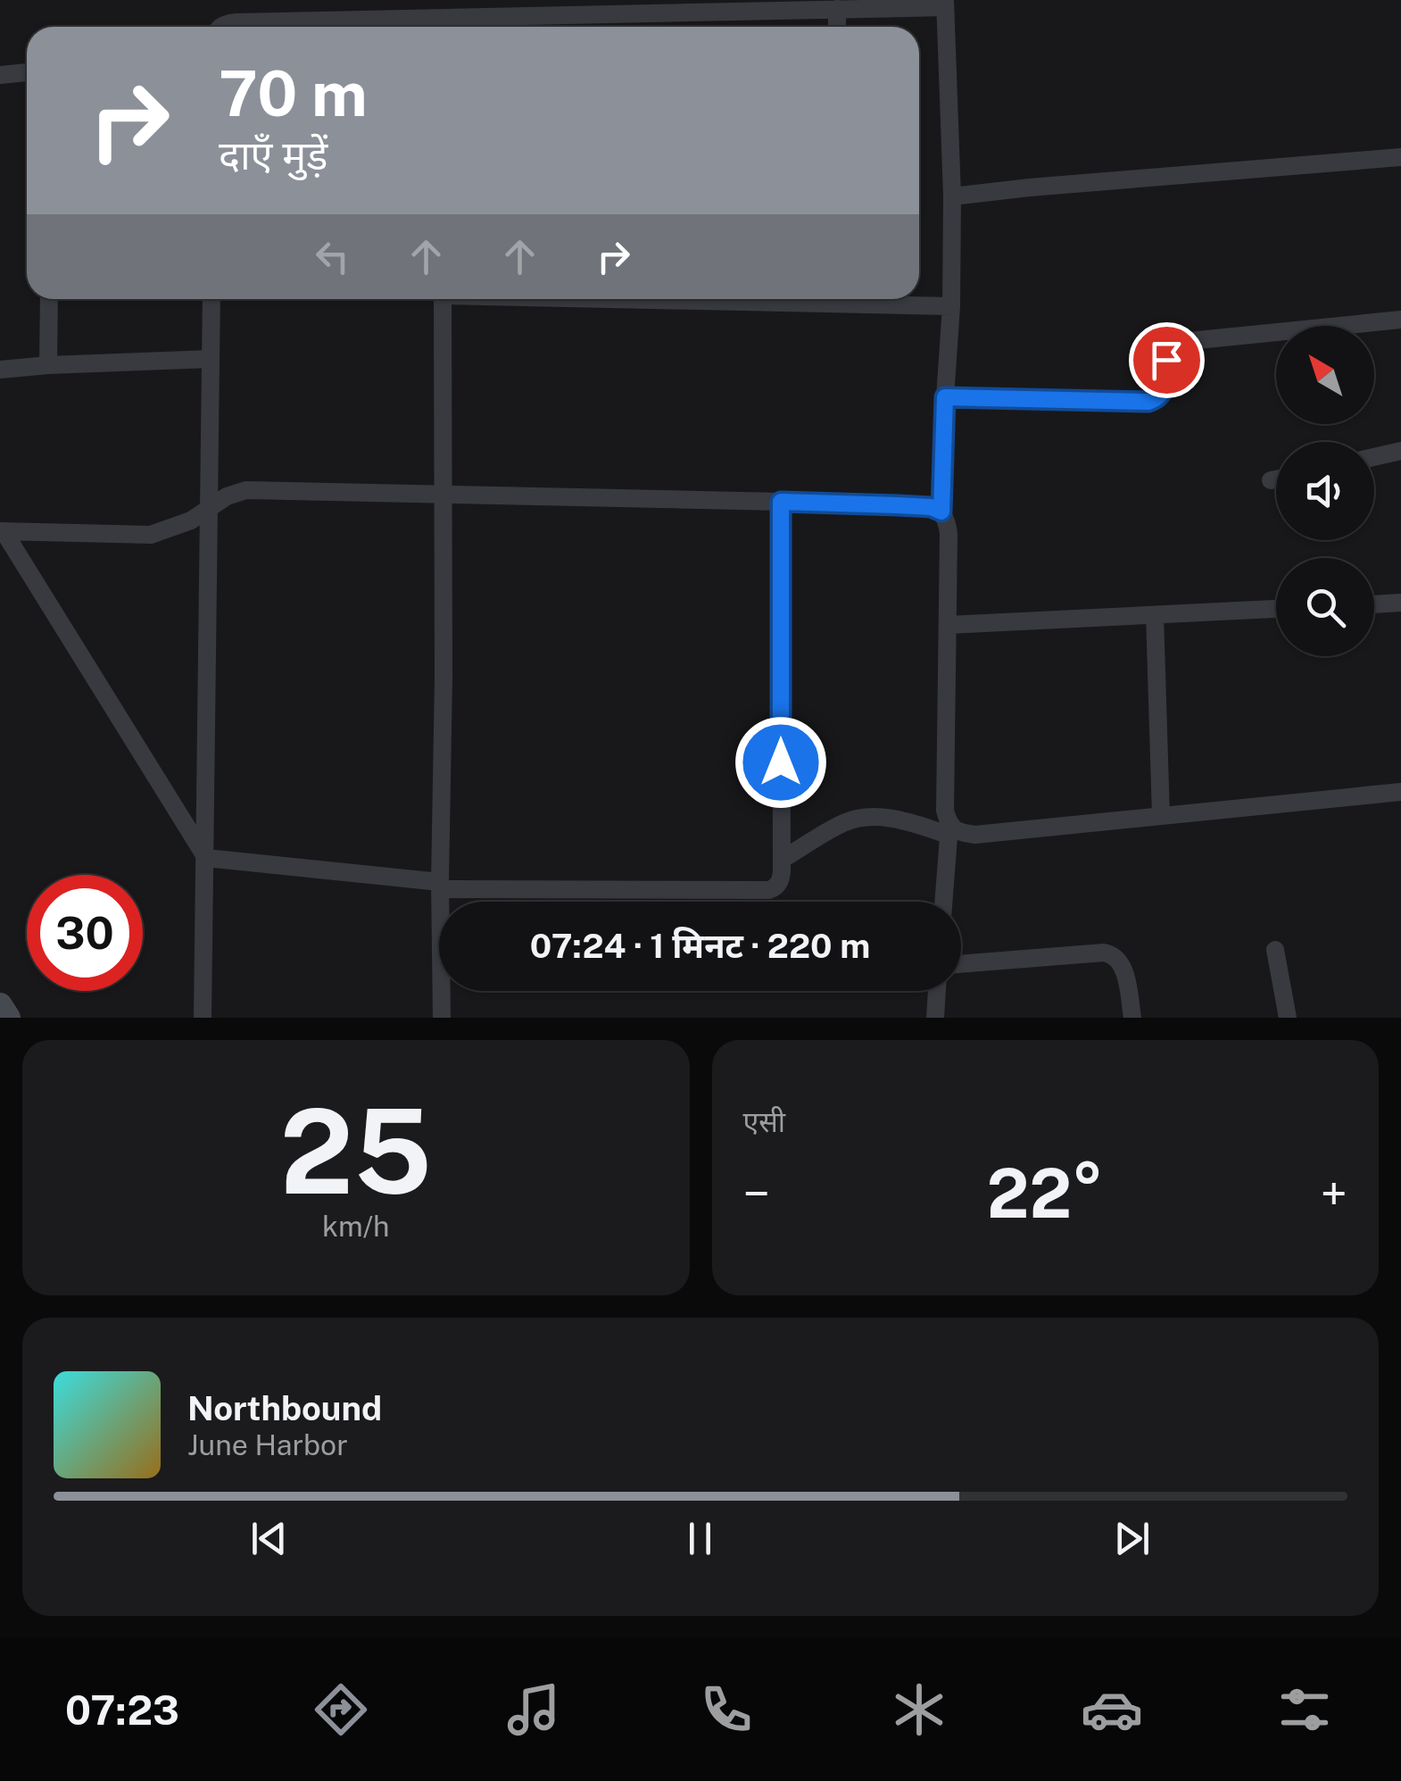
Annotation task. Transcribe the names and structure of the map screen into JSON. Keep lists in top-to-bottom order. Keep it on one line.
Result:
{"north":"top left","page":{"turn":["70 m","दाएँ मुड़ें"],"limit":"30","trip":"07:24 · 1 मिनट · 220 m","tile":[["25","km/h"],"एसी"],"heat":["−","22°","+"],"song":["Northbound","June Harbor"],"tabs":"07:23"}}
